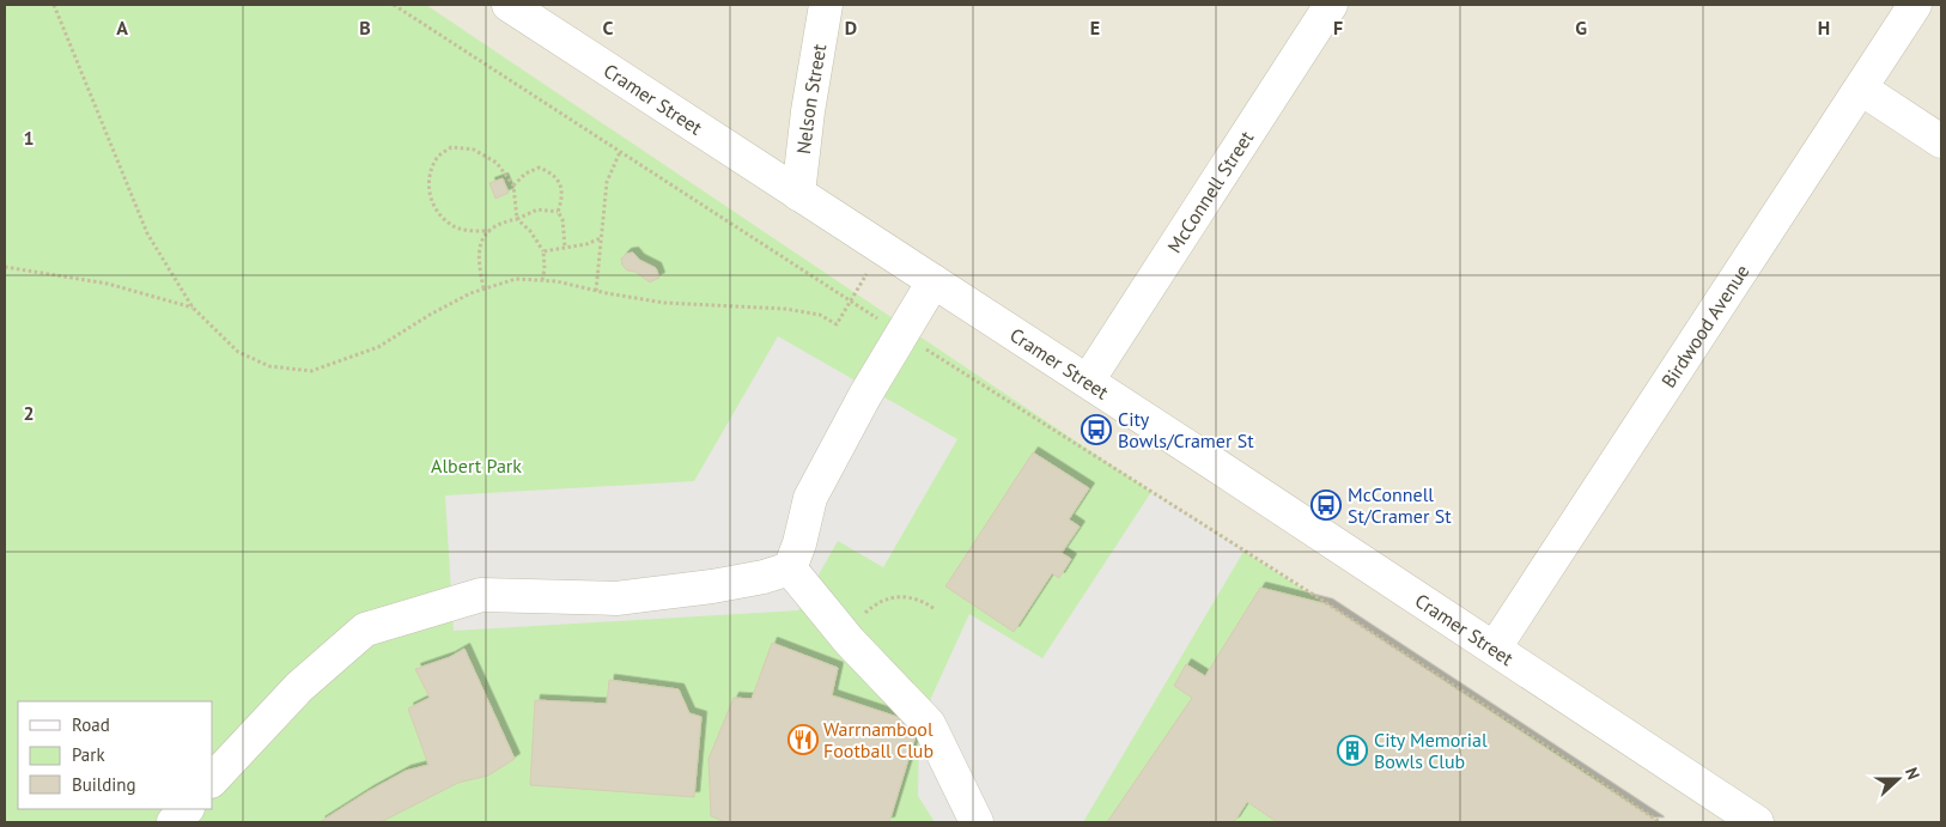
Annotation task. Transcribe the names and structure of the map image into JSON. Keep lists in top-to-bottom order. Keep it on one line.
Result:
{"streets":{"street":["Cramer Street","Nelson Street","McConnell Street","Birdwood Avenue"]},"crossings":[["Cramer Street","Nelson Street"],["Cramer Street","McConnell Street"],["Cramer Street","Birdwood Avenue"]],"parks":["Albert Park"],"places":{"bus stop":["City Bowls/Cramer St","McConnell St/Cramer St"],"restaurant":["Warrnambool Football Club"],"building":["City Memorial Bowls Club"]},"legend":["Road","Park","Building"],"north":"right","grid":{"columns":["A","B","C","D","E","F","G","H"],"rows":["1","2"]}}
